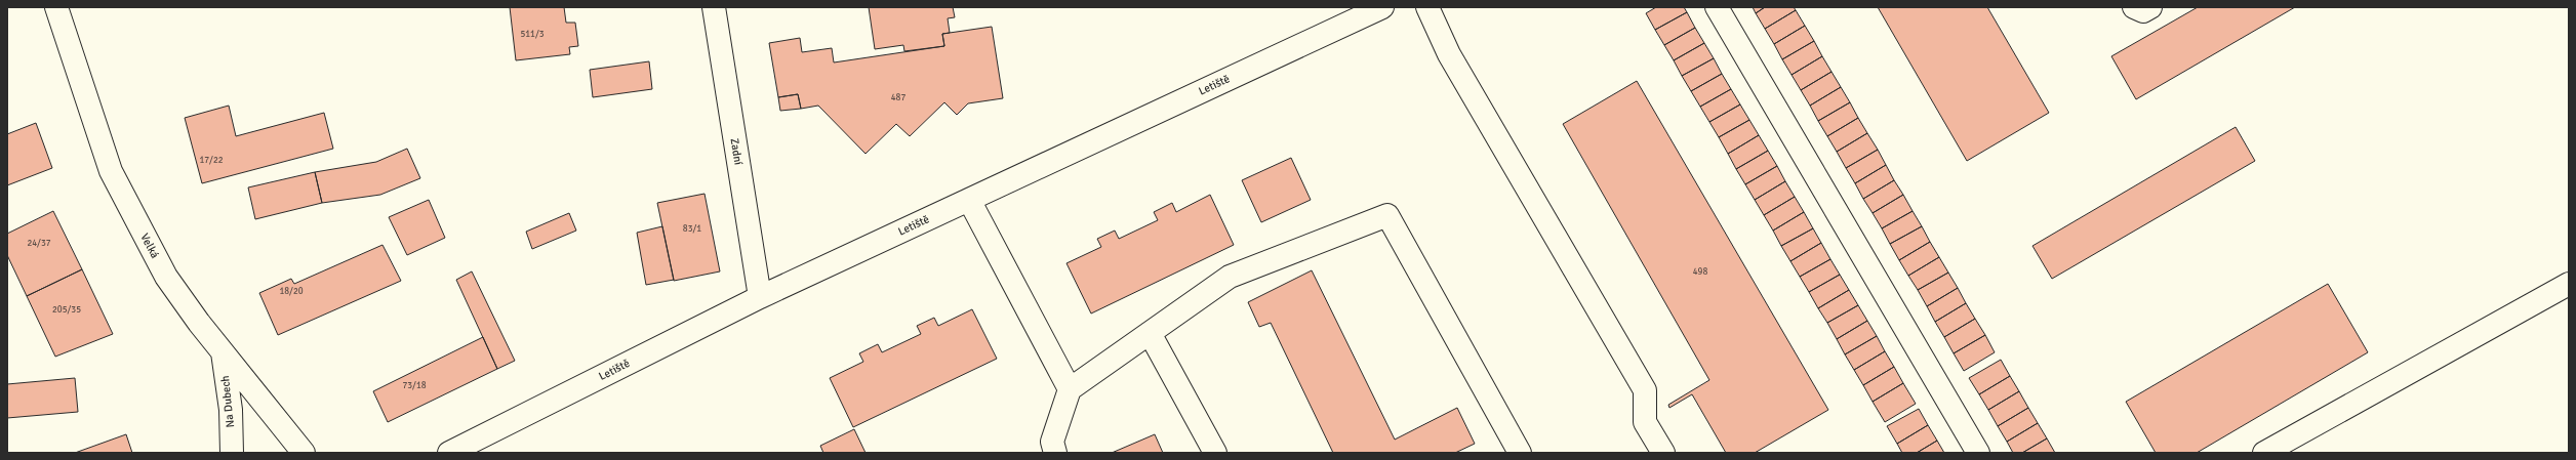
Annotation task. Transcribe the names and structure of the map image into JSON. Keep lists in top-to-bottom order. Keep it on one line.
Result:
{"streets":{"street":["Letiště","Zadní","Velká","Na Dubech"]},"crossings":[["Letiště","Zadní"],["Velká","Na Dubech"]],"house_numbers":["511/3","487","17/22","83/1","24/37","498","18/20","205/35","73/18"]}
